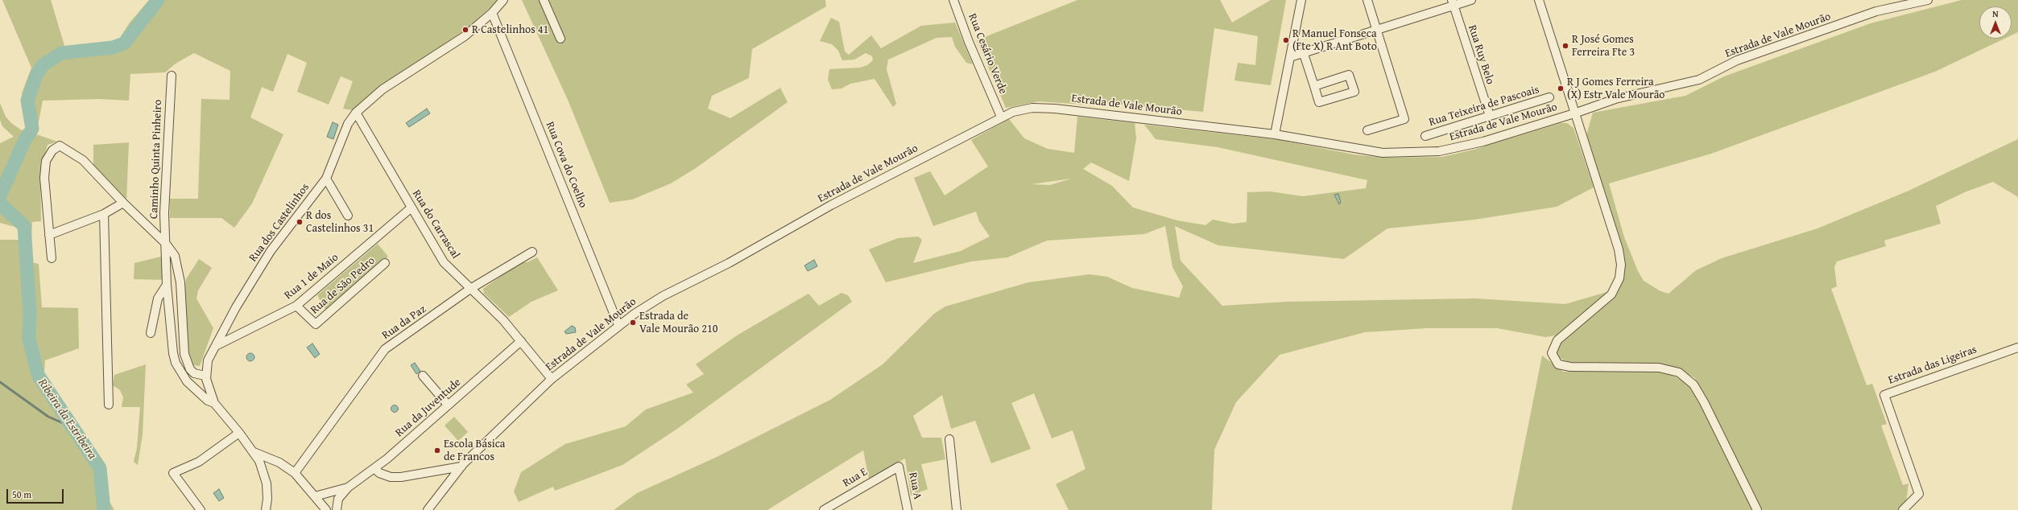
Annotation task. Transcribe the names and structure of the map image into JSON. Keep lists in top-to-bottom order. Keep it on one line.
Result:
{"streets":{"street":["Estrada de Vale Mourão","Rua Cesário Verde","Rua Ruy Belo","Rua Teixeira de Pascoais","Caminho Quinta Pinheiro","Rua Cova do Coelho","Rua dos Castelinhos","Rua do Carrascal","Rua 1 de Maio","Rua de São Pedro","Rua da Paz","Estrada das Ligeiras","Rua da Juventude","Rua E","Rua A"]},"crossings":[["Estrada de Vale Mourão","Rua Cesário Verde"],["Estrada de Vale Mourão","Rua Cova do Coelho"],["Estrada de Vale Mourão","Rua do Carrascal"],["Rua Ruy Belo","Rua Teixeira de Pascoais"],["Caminho Quinta Pinheiro","Rua dos Castelinhos"],["Rua Cova do Coelho","Rua dos Castelinhos"],["Rua dos Castelinhos","Rua do Carrascal"],["Rua dos Castelinhos","Rua 1 de Maio"],["Rua do Carrascal","Rua 1 de Maio"],["Rua do Carrascal","Rua da Paz"],["Rua do Carrascal","Rua da Juventude"],["Rua 1 de Maio","Rua de São Pedro"],["Rua E","Rua A"]],"water":["Ribeira da Estribeira"],"places":["R Castelinhos 41","R Manuel Fonseca (Fte X) R Ant Boto","R José Gomes Ferreira Fte 3","R J Gomes Ferreira (X) Estr Vale Mourão","R dos Castelinhos 31","Estrada de Vale Mourão 210","Escola Básica de Francos"],"scale_bar":"50 m","north":"top"}
